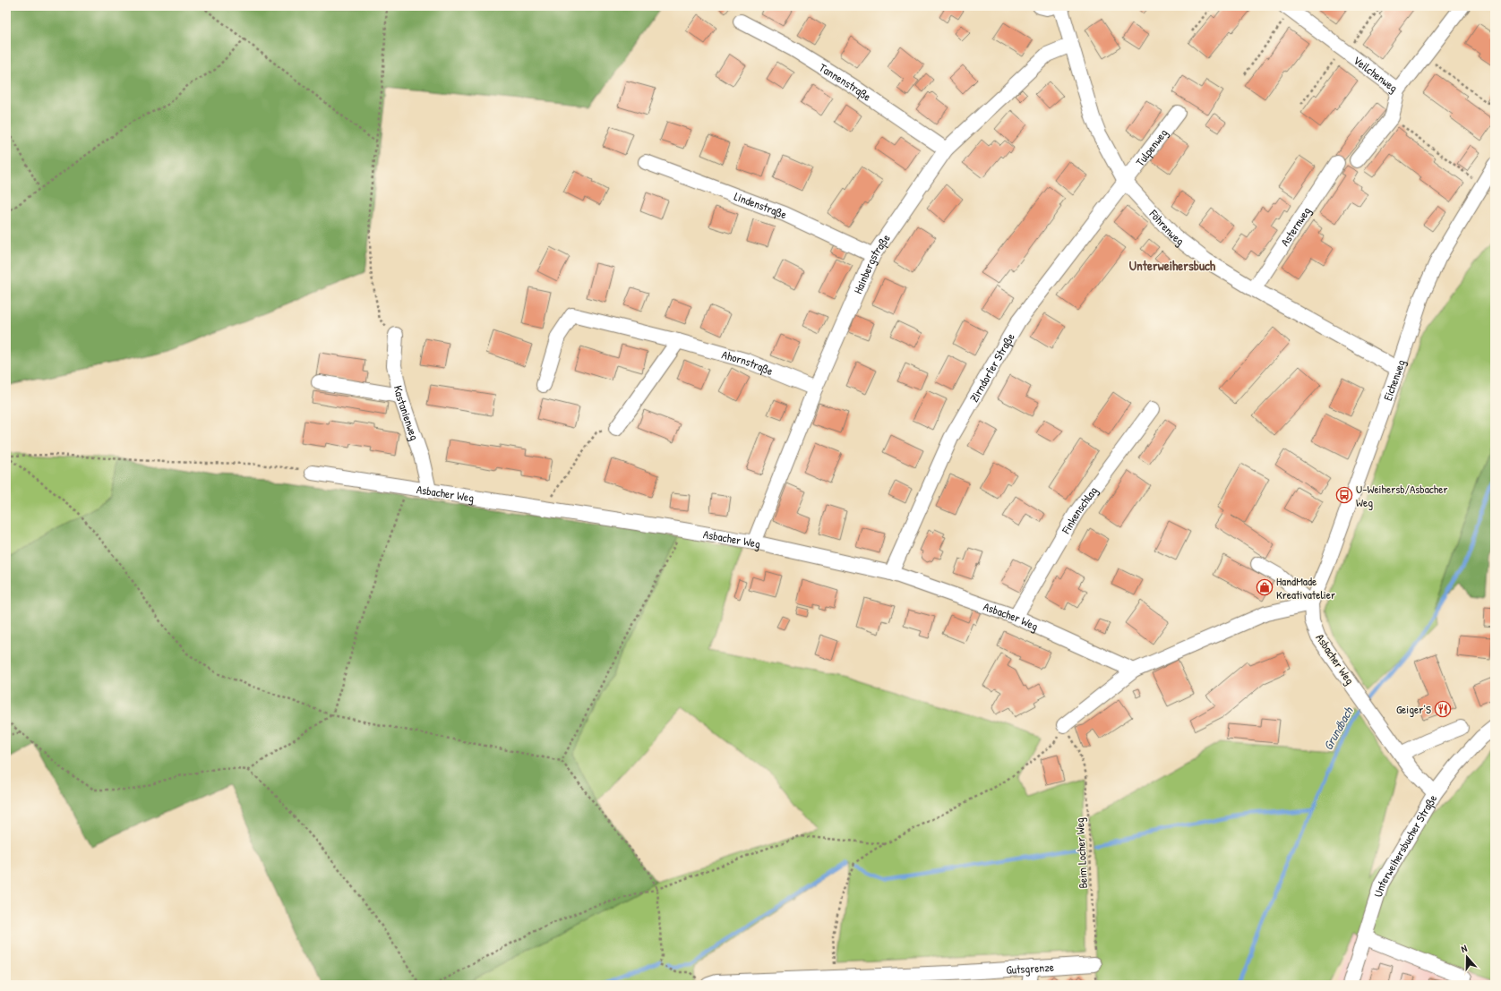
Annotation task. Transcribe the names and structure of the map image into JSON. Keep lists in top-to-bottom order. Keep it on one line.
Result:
{"streets":{"street":["Veilchenweg","Tannenstraße","Tulpenweg","Lindenstraße","Asternweg","Föhrenweg","Hainbergstraße","Ahornstraße","Zirndorfer Straße","Eichenweg","Kastanienweg","Asbacher Weg","Finkenschlag","Unterweihersbucher Straße","Gutsgrenze"],"path":["Beim Locher Weg"]},"crossings":[["Tannenstraße","Hainbergstraße"],["Tulpenweg","Föhrenweg"],["Tulpenweg","Zirndorfer Straße"],["Lindenstraße","Hainbergstraße"],["Asternweg","Föhrenweg"],["Föhrenweg","Hainbergstraße"],["Föhrenweg","Zirndorfer Straße"],["Föhrenweg","Eichenweg"],["Hainbergstraße","Ahornstraße"],["Hainbergstraße","Asbacher Weg"],["Zirndorfer Straße","Asbacher Weg"],["Eichenweg","Asbacher Weg"],["Kastanienweg","Asbacher Weg"],["Asbacher Weg","Finkenschlag"],["Asbacher Weg","Unterweihersbucher Straße"],["Beim Locher Weg","Gutsgrenze"]],"districts":["Unterweihersbuch"],"water":["Grundbach"],"places":{"bus stop":["U-Weihersb/Asbacher Weg"],"shop":["HandMade Kreativatelier"],"restaurant":["Geiger’S"]},"north":"top"}
